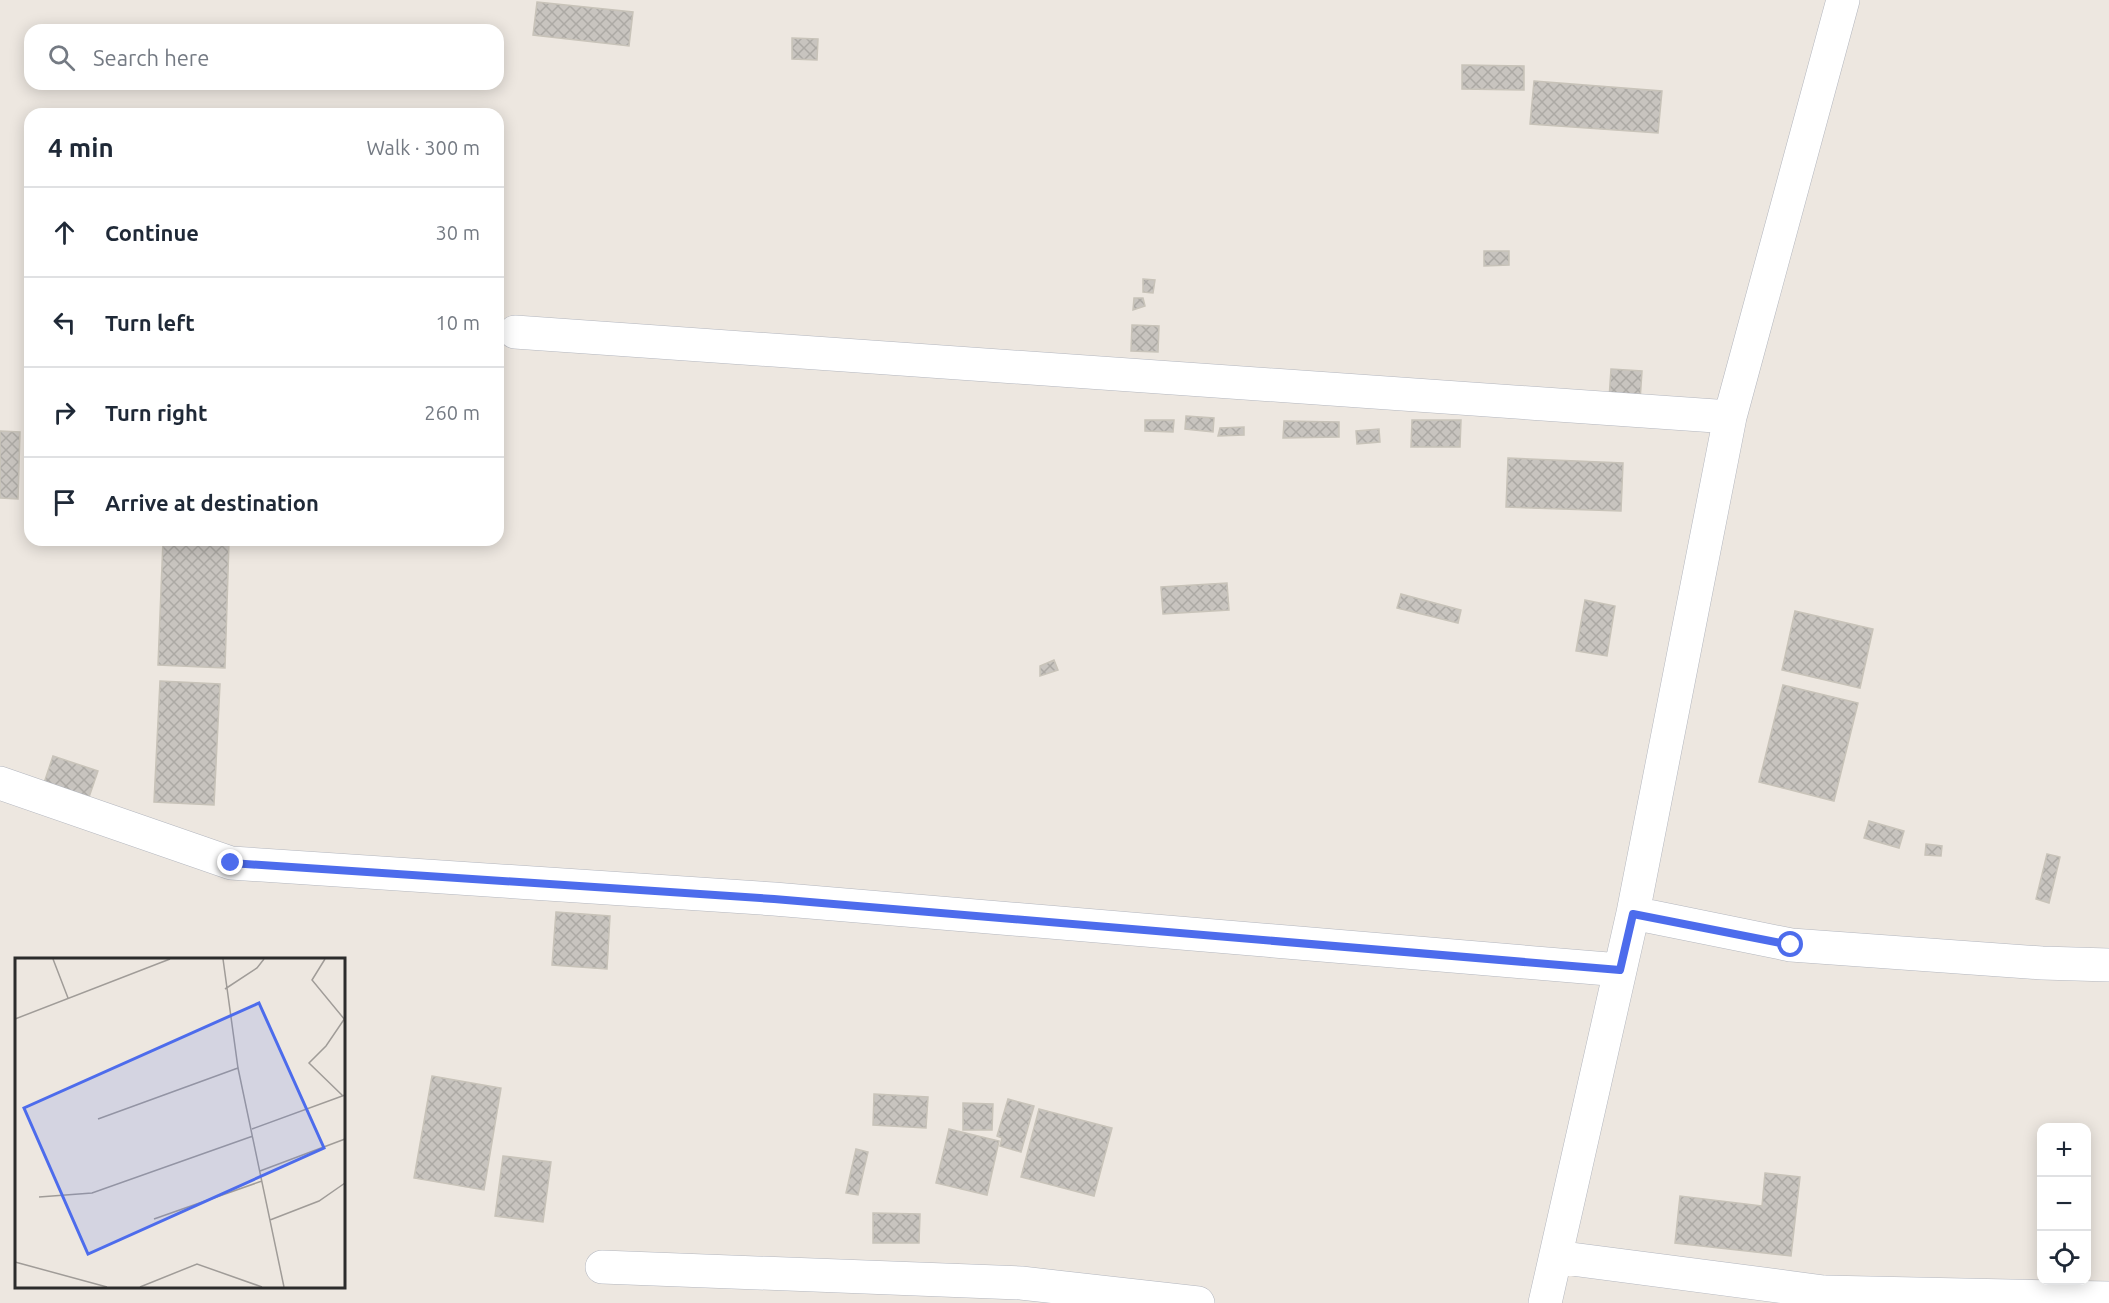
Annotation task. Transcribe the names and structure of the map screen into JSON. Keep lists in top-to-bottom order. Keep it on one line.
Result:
{"page":{"search":"Search here","heading":["4 min","Walk · 300 m"],"list":[["Continue","30 m"],["Turn left","10 m"],["Turn right","260 m"],"Arrive at destination"],"map_buttons":["+","−"]}}
